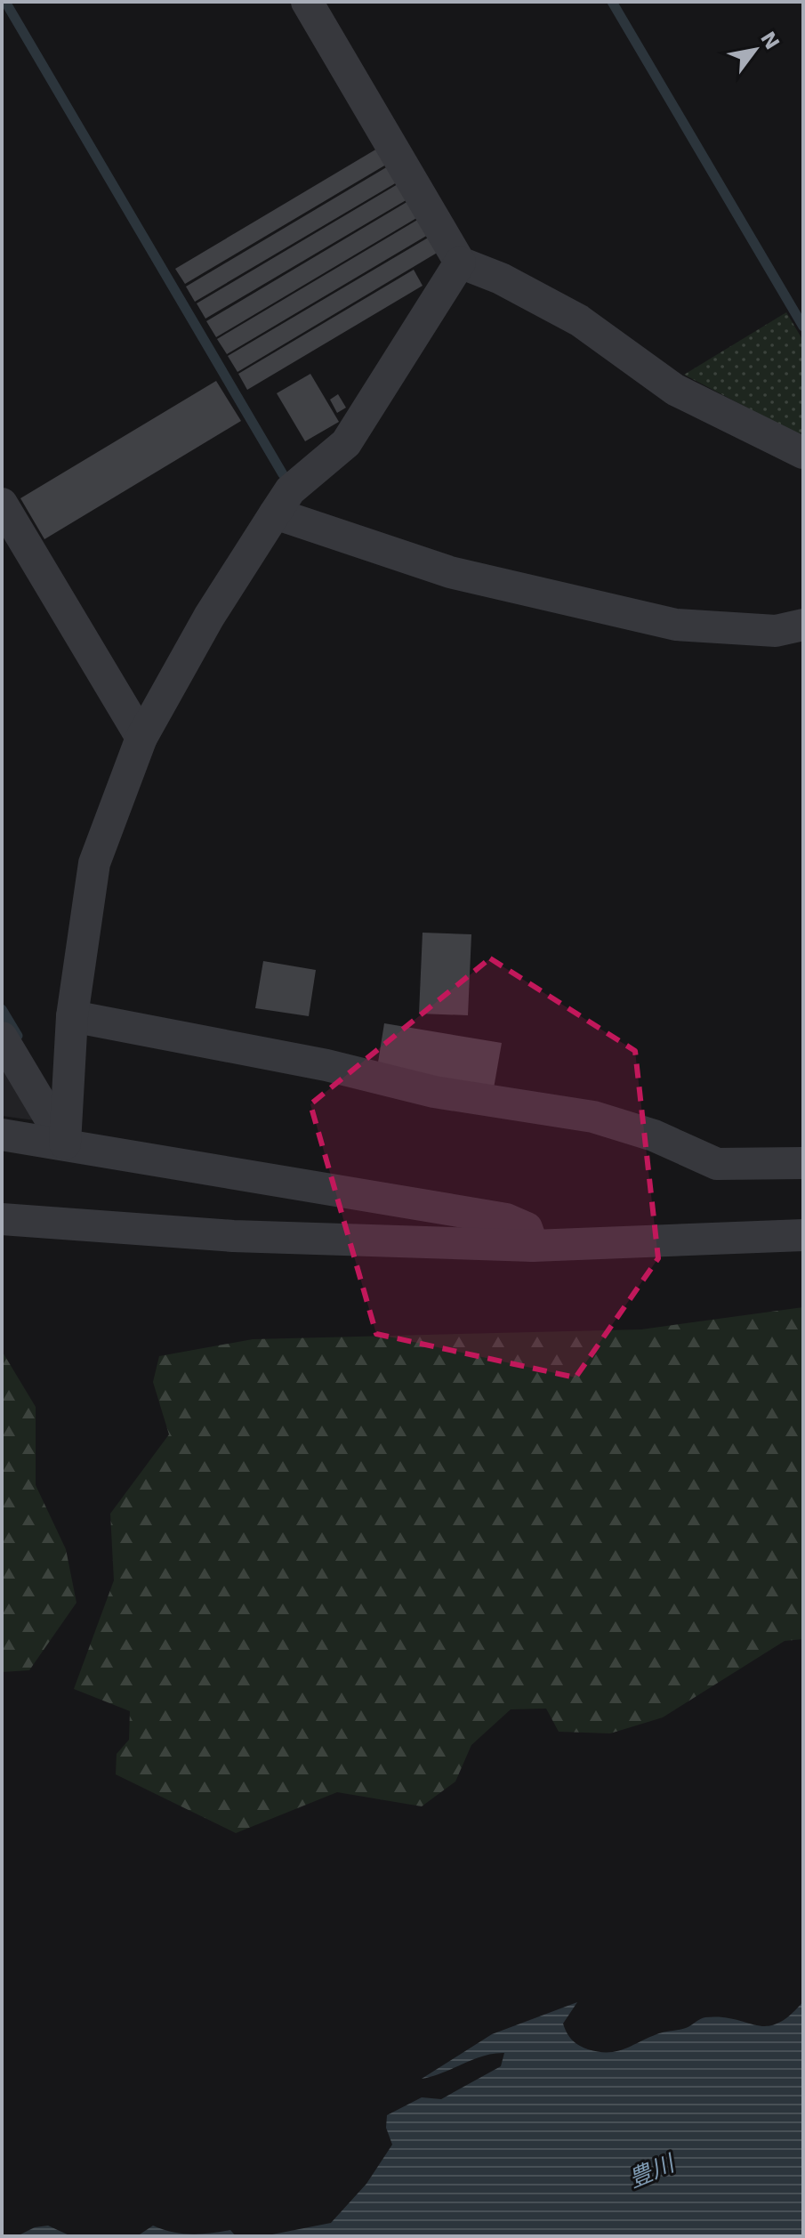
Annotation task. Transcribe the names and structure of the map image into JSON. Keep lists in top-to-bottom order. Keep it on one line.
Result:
{"water":["豊川"],"north":"top right"}
